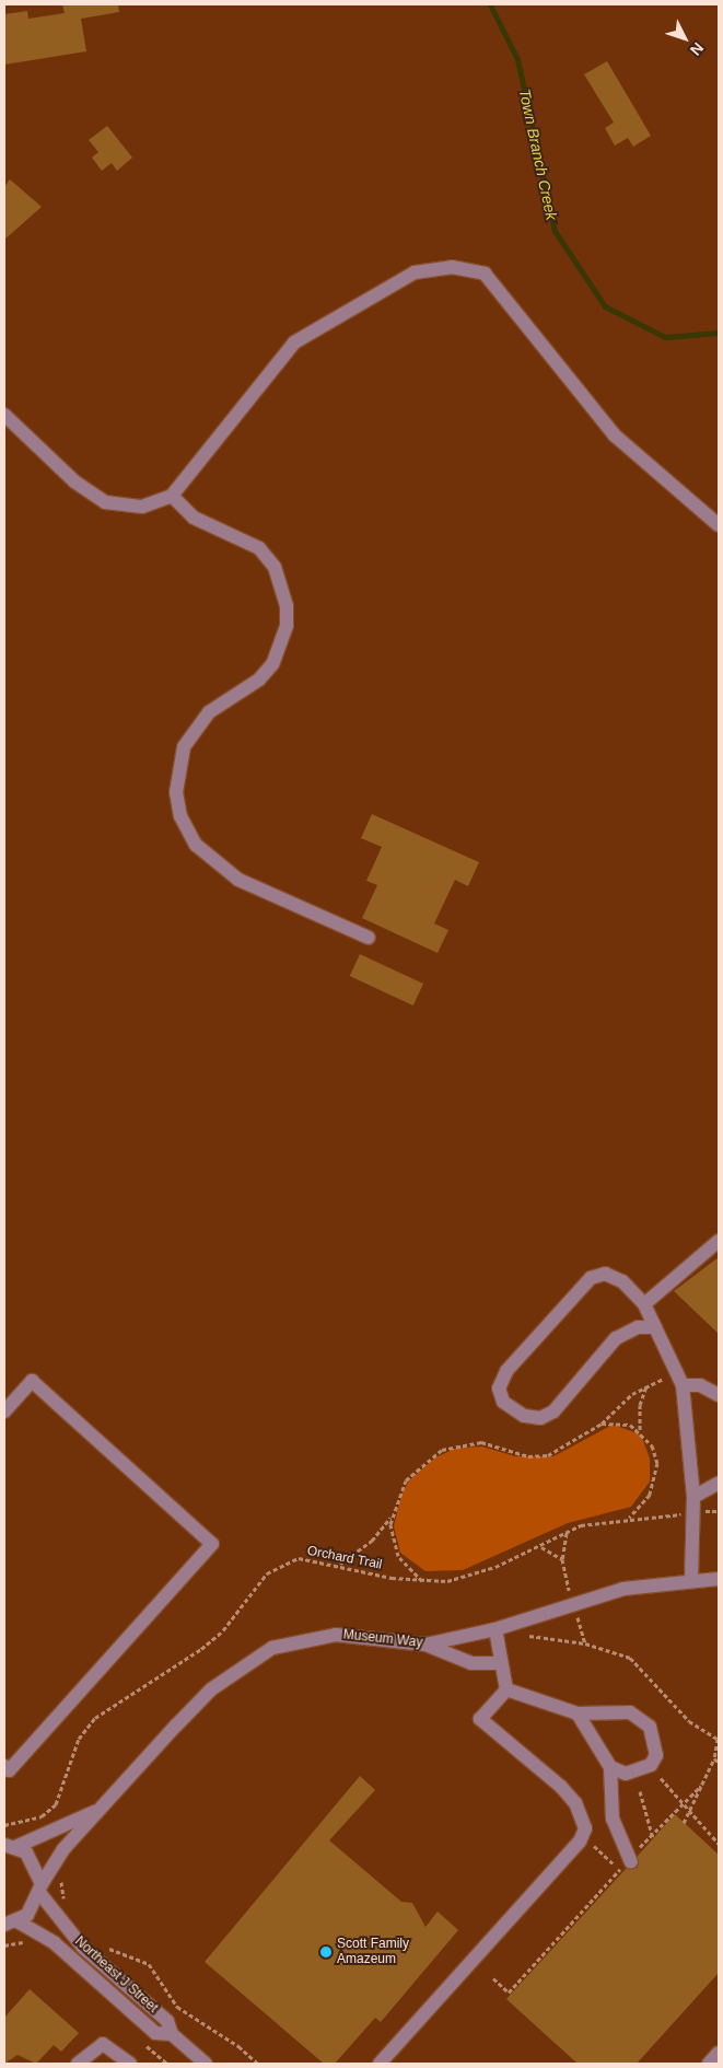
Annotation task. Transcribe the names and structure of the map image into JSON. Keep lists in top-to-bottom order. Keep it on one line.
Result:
{"streets":{"street":["Museum Way","Northeast J Street"],"path":["Orchard Trail"]},"crossings":[["Museum Way","Northeast J Street"]],"water":["Town Branch Creek"],"places":["Scott Family Amazeum"],"north":"bottom right"}
